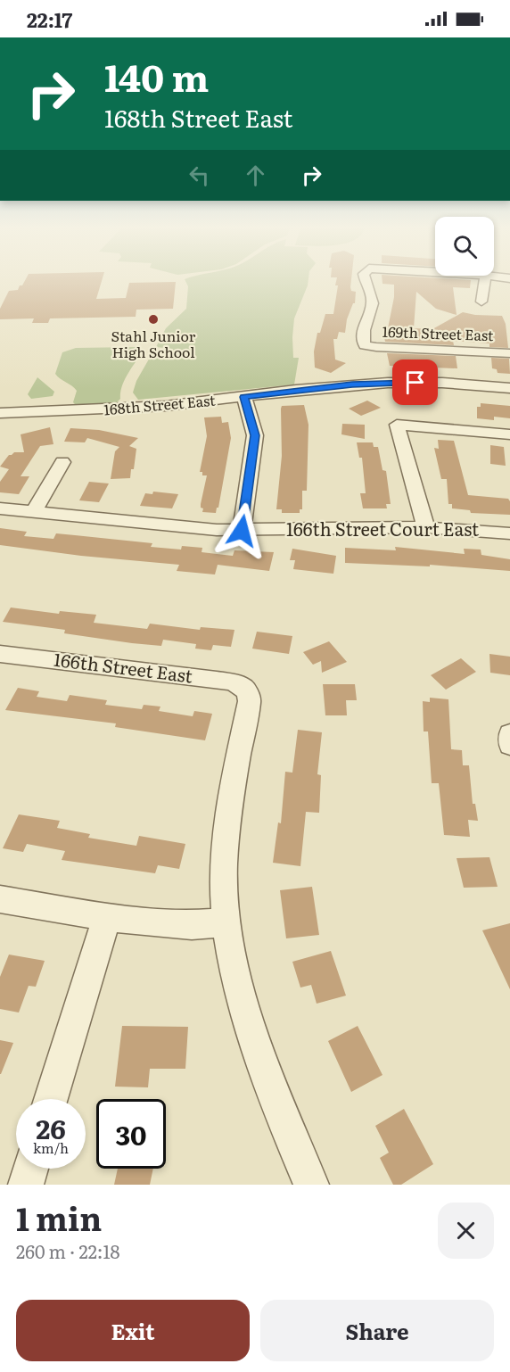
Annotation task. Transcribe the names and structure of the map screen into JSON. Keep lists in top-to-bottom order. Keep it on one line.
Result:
{"streets":{"street":["169th Street East","168th Street East","166th Street Court East","166th Street East"]},"places":["Stahl Junior High School"],"page":{"status":"22:17","turn":["140 m","168th Street East"],"speed":"26 km/h","limit":"30","heading":["1 min","260 m · 22:18"],"buttons":["Exit","Share"]}}
